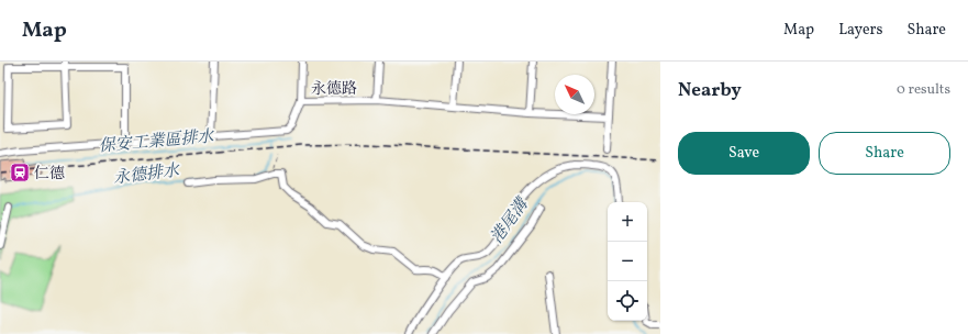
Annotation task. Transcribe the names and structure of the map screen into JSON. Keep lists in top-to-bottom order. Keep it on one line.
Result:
{"streets":{"street":["永德路"]},"water":["保安工業區排水","永德排水","港尾溝"],"places":{"station":["仁德"]},"north":"top left","page":{"header":"Map","nav":["Map","Layers","Share"],"heading":["Nearby","0 results"],"buttons":["Save","Share"],"map_buttons":["+","−"]}}
